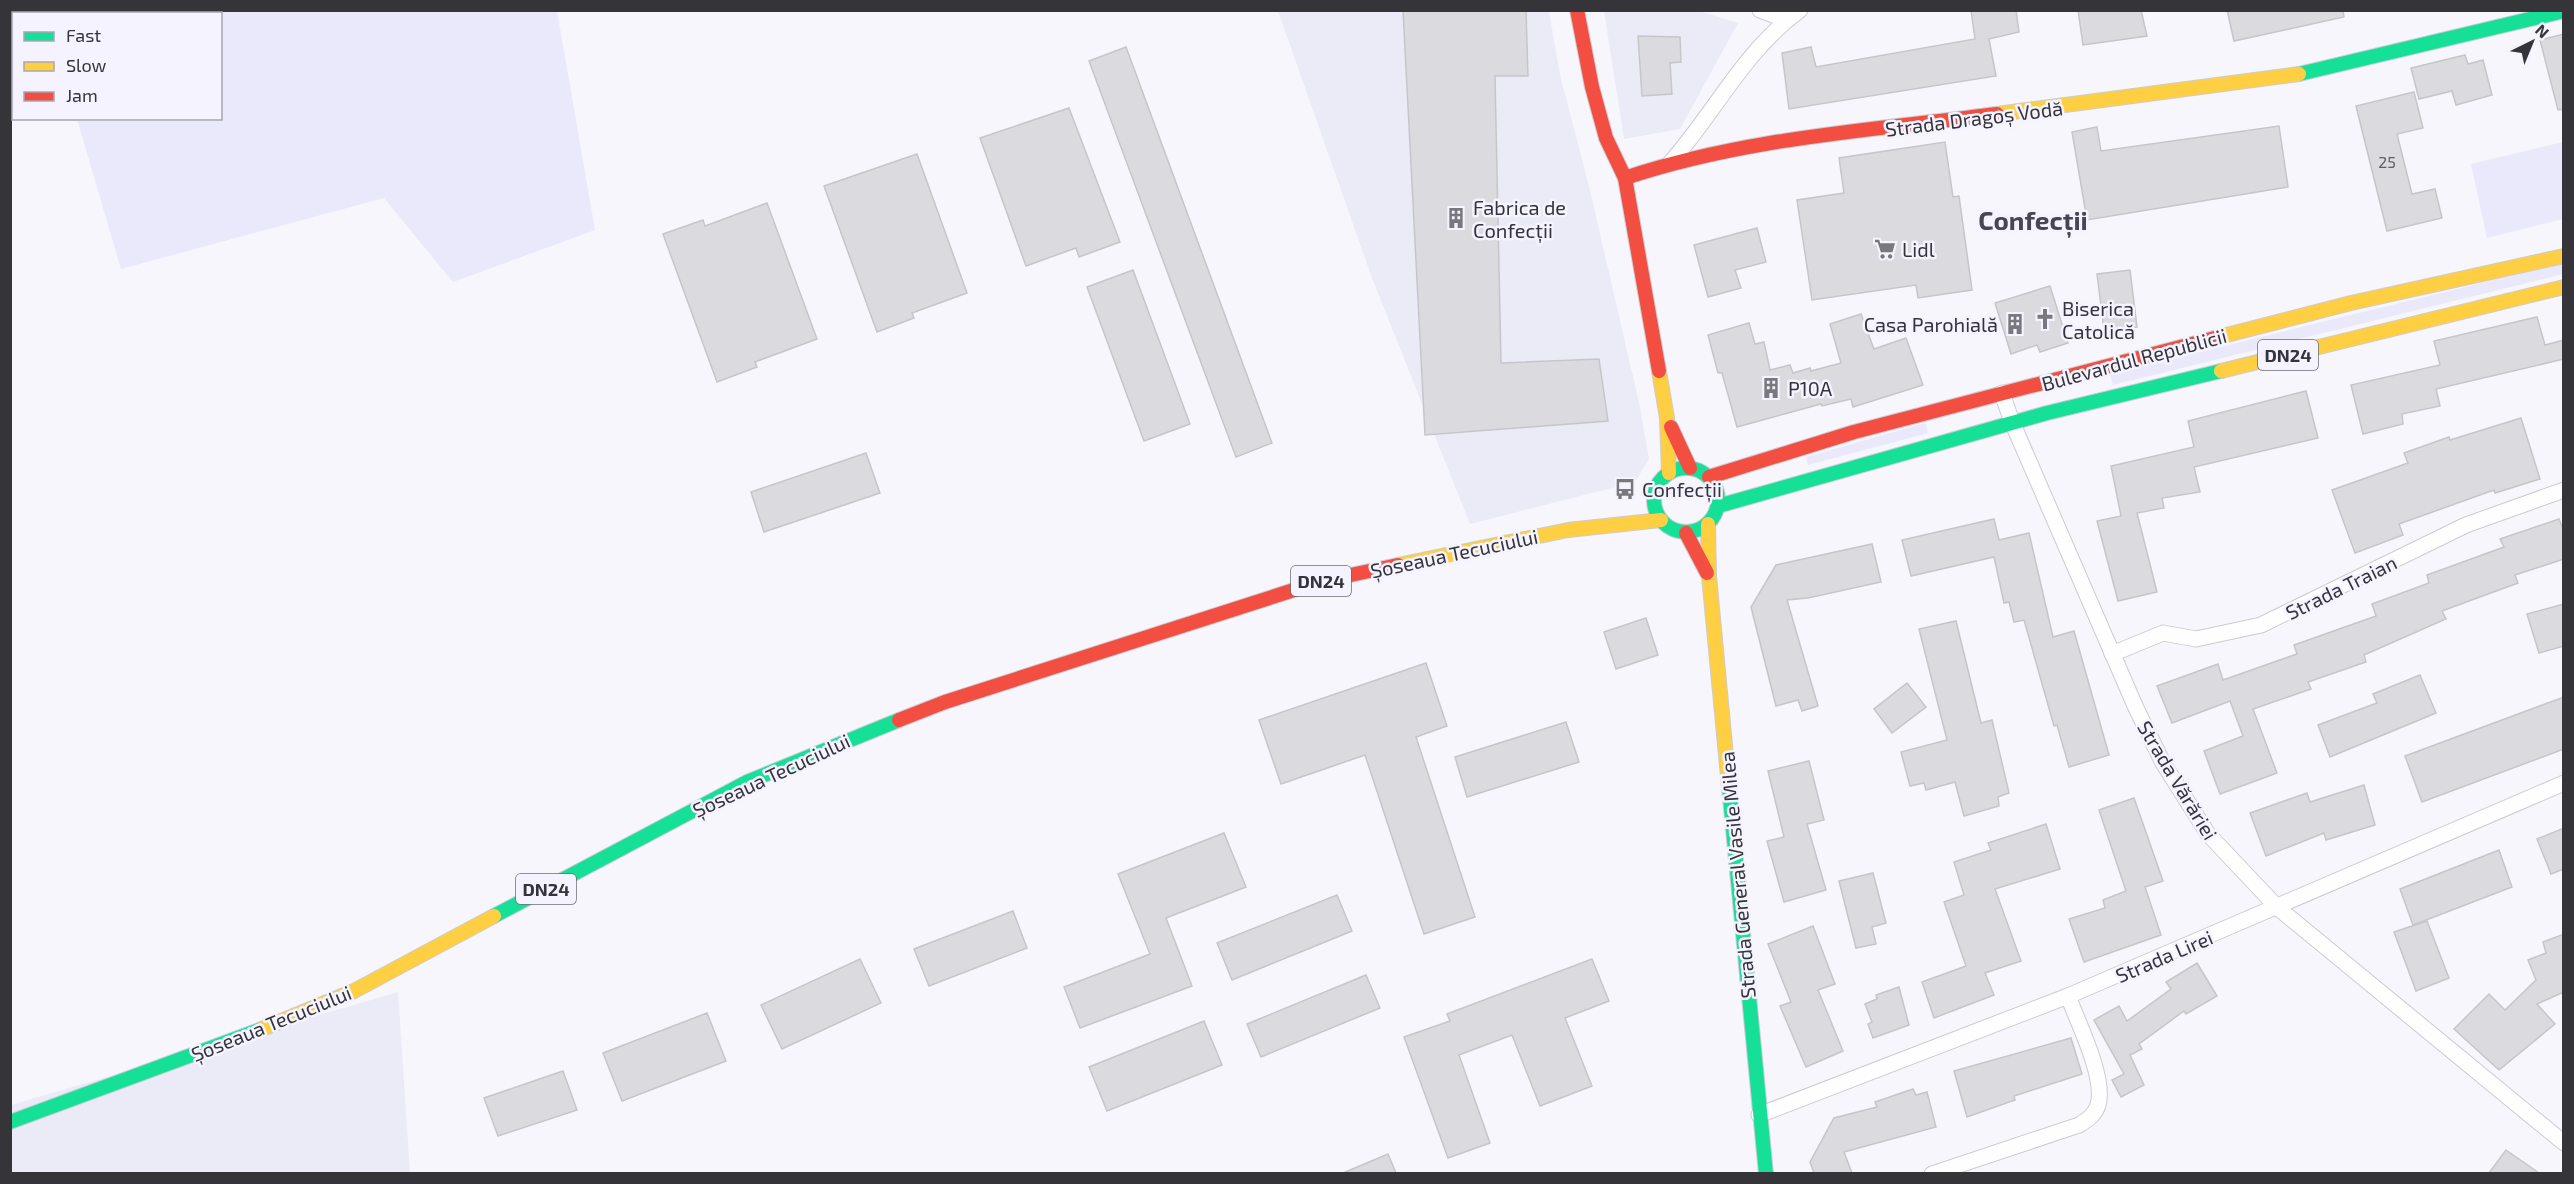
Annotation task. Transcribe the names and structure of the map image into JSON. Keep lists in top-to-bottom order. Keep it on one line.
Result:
{"streets":{"main road":["Strada Dragoș Vodă","DN24","Bulevardul Republicii","Șoseaua Tecuciului","Strada General Vasile Milea"],"street":["Strada Traian","Strada Vărăriei","Strada Lirei"]},"crossings":[["Bulevardul Republicii","Șoseaua Tecuciului"],["Bulevardul Republicii","Strada Vărăriei"],["Bulevardul Republicii","Strada General Vasile Milea"],["Șoseaua Tecuciului","Strada General Vasile Milea"],["Strada Traian","Strada Vărăriei"],["Strada Vărăriei","Strada Lirei"],["Strada General Vasile Milea","Strada Lirei"]],"districts":["Confecții"],"places":{"building":["Fabrica de Confecții","Casa Parohială","P10A"],"supermarket":["Lidl"],"church":["Biserica Catolică"],"bus stop":["Confecții"]},"house_numbers":["25"],"legend":["Fast","Slow","Jam"],"north":"top right"}
